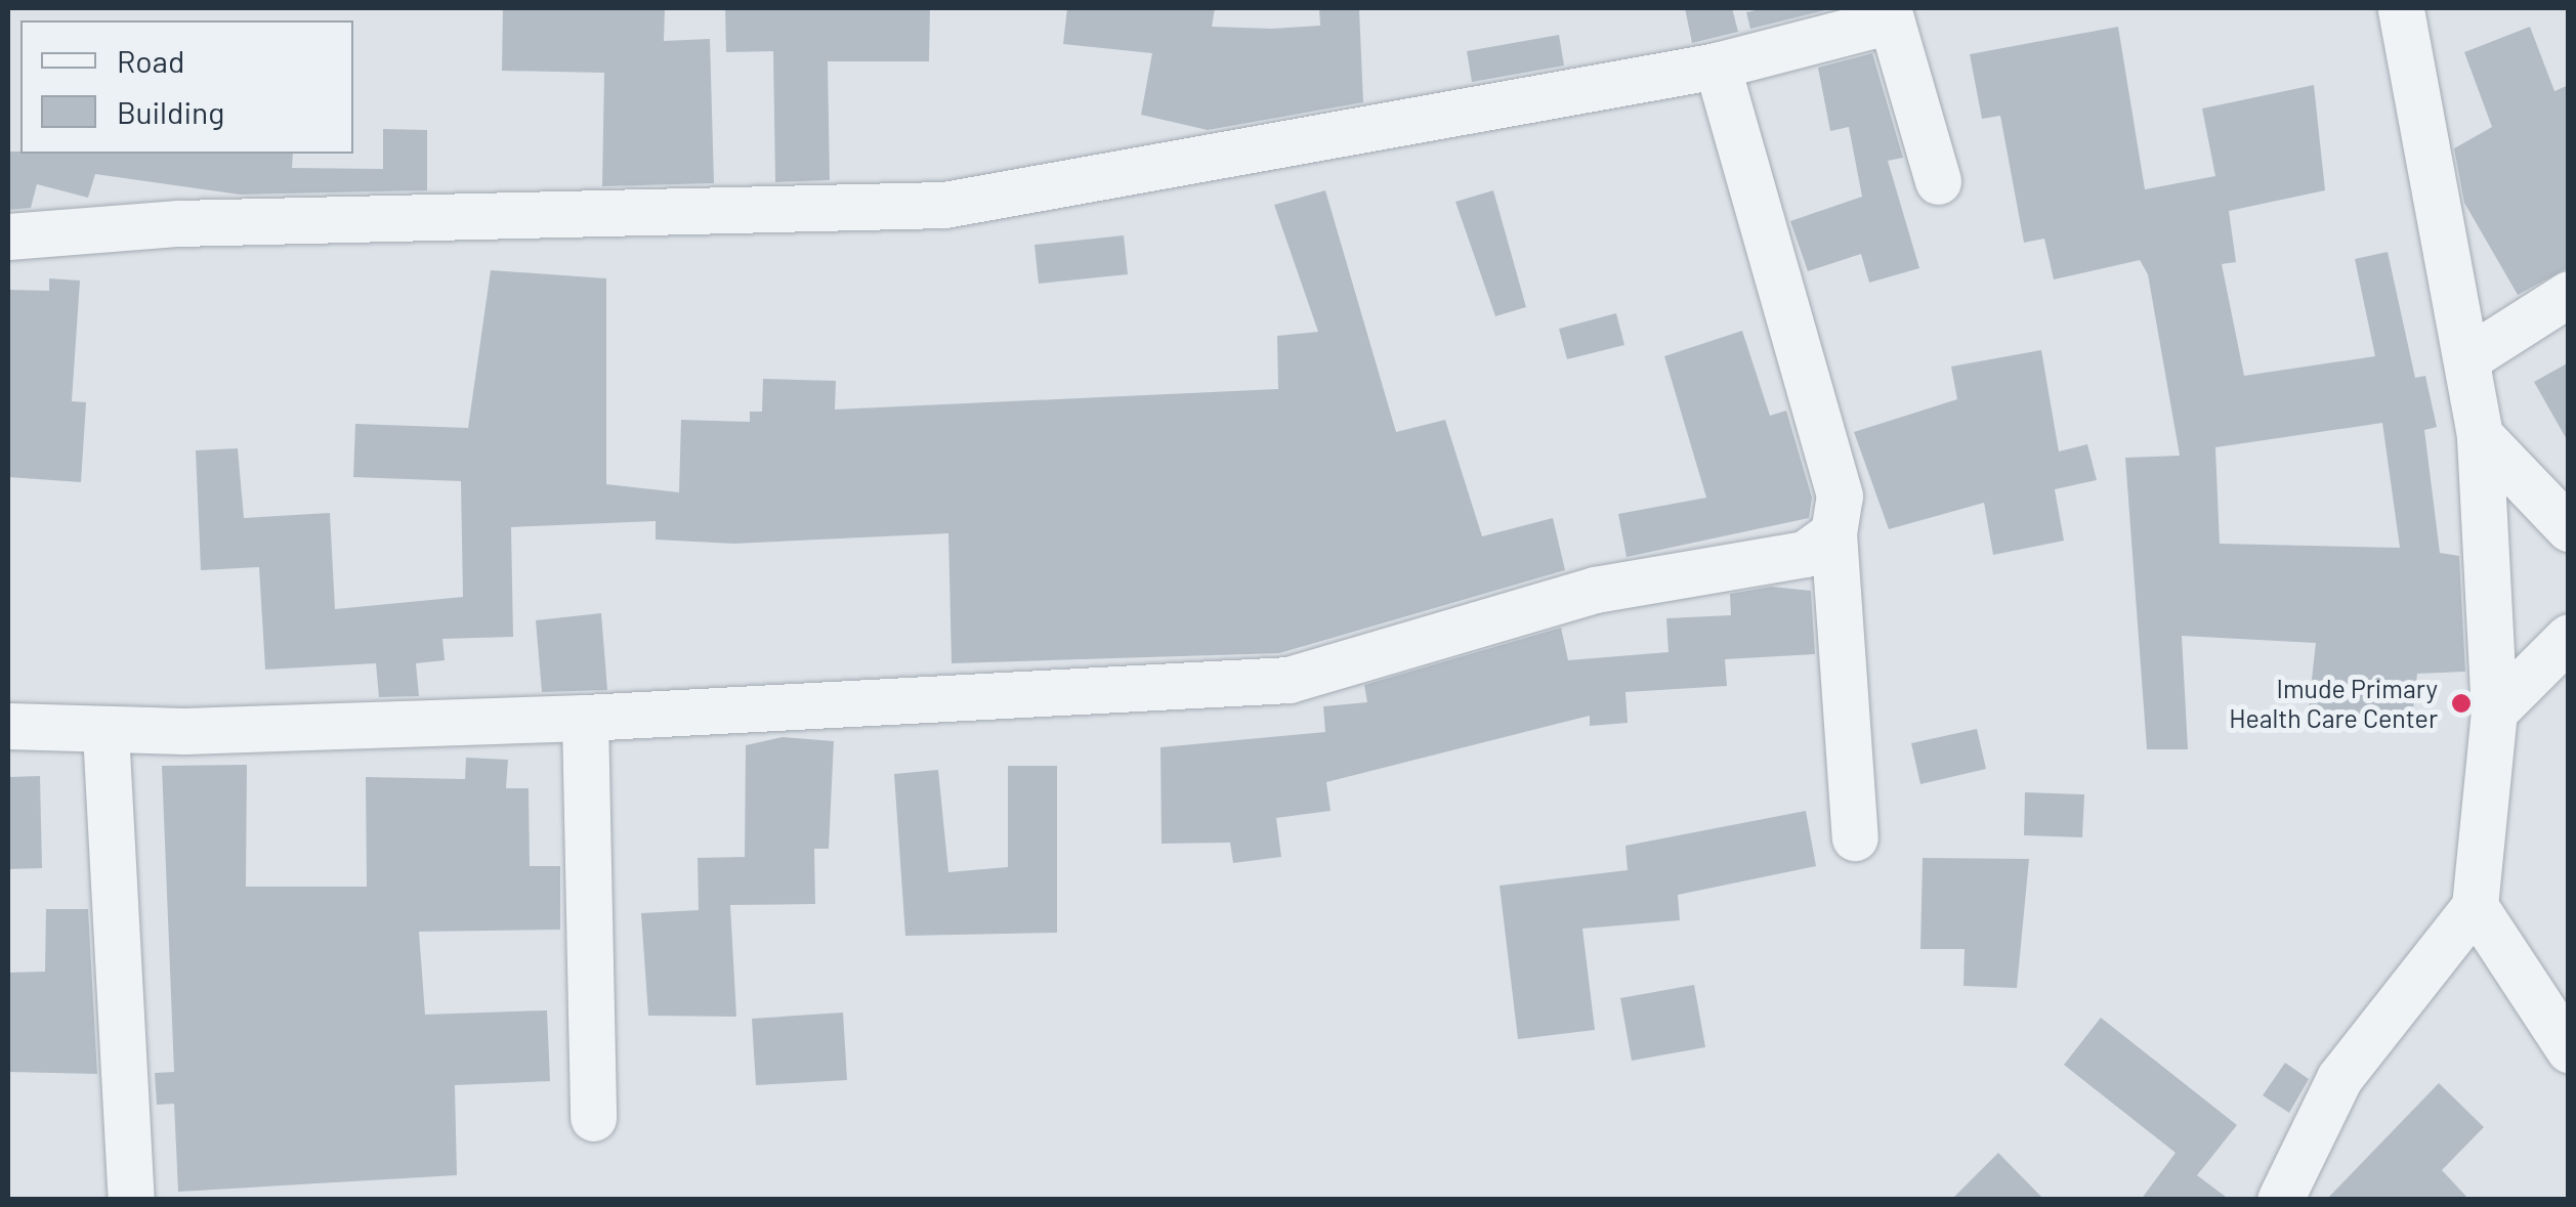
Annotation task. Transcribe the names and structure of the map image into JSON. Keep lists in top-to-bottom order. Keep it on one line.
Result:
{"places":["Imude Primary Health Care Center"],"legend":["Road","Building"]}
